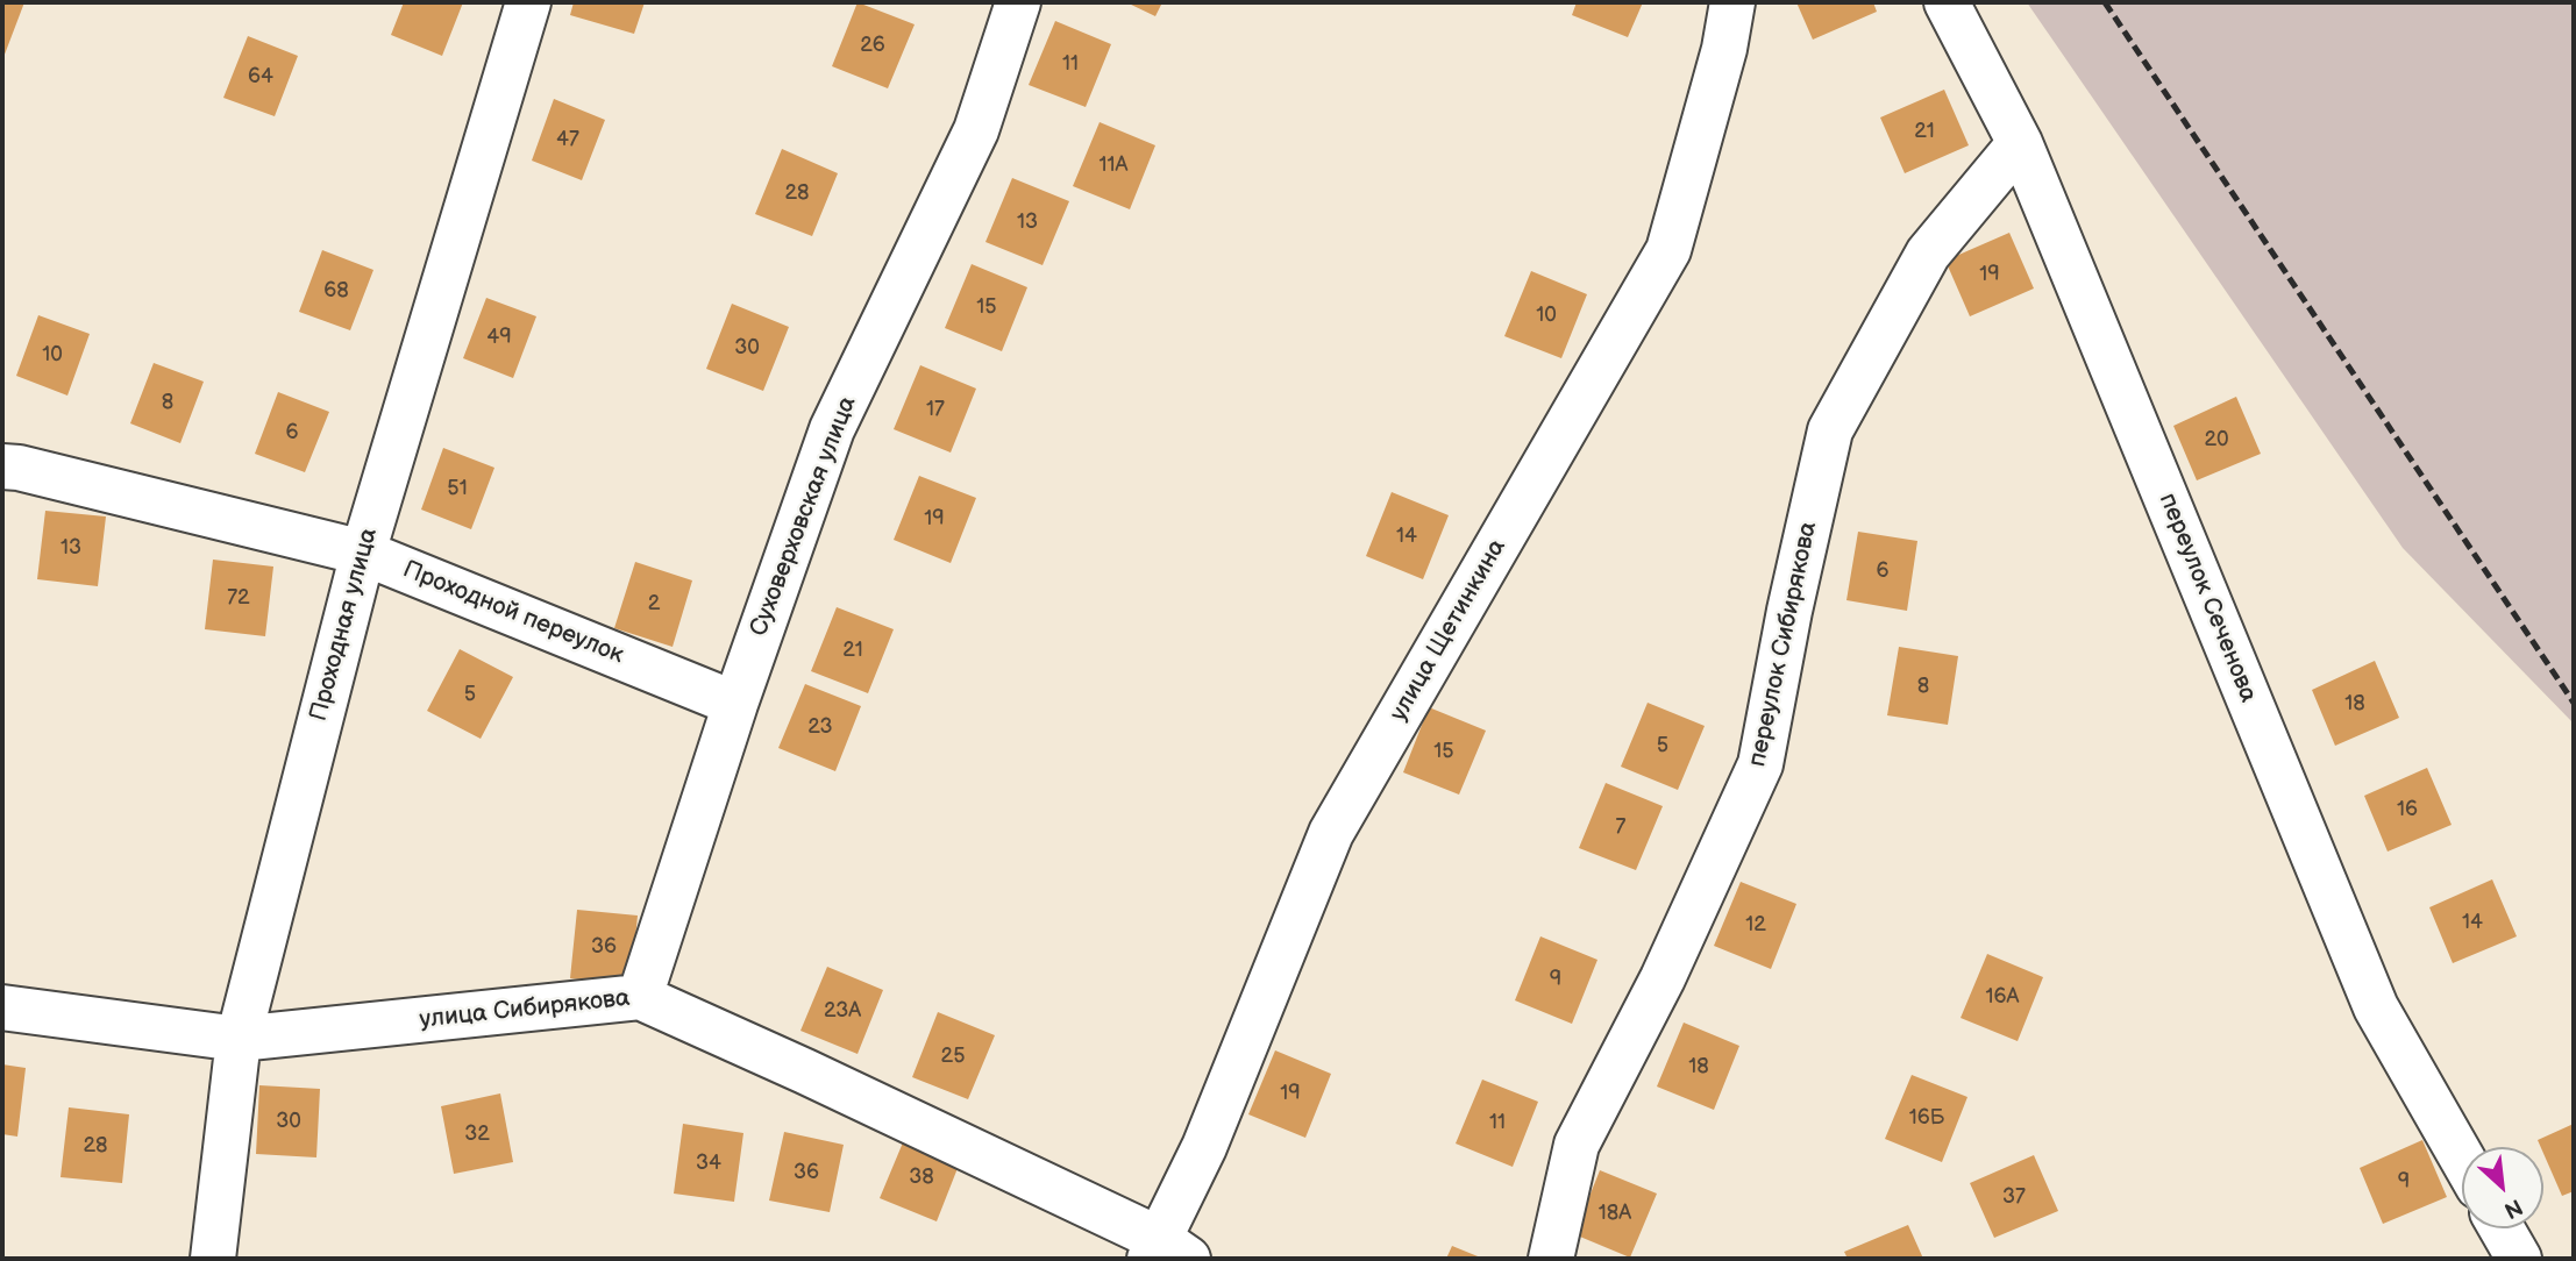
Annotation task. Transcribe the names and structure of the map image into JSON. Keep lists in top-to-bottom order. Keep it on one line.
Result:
{"streets":{"street":["Суховерховская улица","переулок Сеченова","Проходной переулок","Проходная улица","улица Щетинкина","переулок Сибирякова","улица Сибирякова"]},"crossings":[["Суховерховская улица","Проходной переулок"],["Суховерховская улица","улица Сибирякова"],["переулок Сеченова","переулок Сибирякова"],["Проходной переулок","Проходная улица"],["Проходная улица","улица Сибирякова"],["улица Щетинкина","улица Сибирякова"]],"house_numbers":["26","11","64","21","47","11А","28","13","19","68","15","10","49","30","10","8","17","6","20","51","19","14","13","6","72","2","21","8","5","18","23","5","15","16","7","14","12","36","9","16А","23А","25","18","19","16Б","30","11","32","28","34","36","38","9","37","18А"],"north":"bottom right"}
